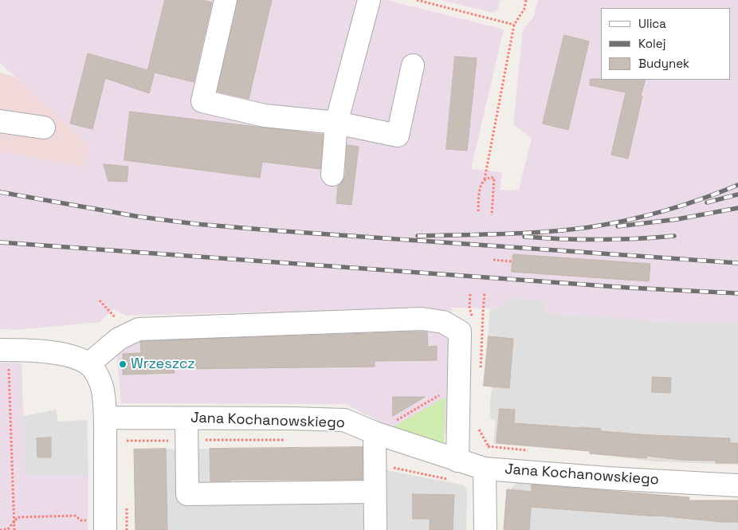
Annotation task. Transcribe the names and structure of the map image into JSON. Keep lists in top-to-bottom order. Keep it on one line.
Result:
{"streets":{"street":["Jana Kochanowskiego"]},"places":["Wrzeszcz"],"legend":["Ulica","Kolej","Budynek"]}
